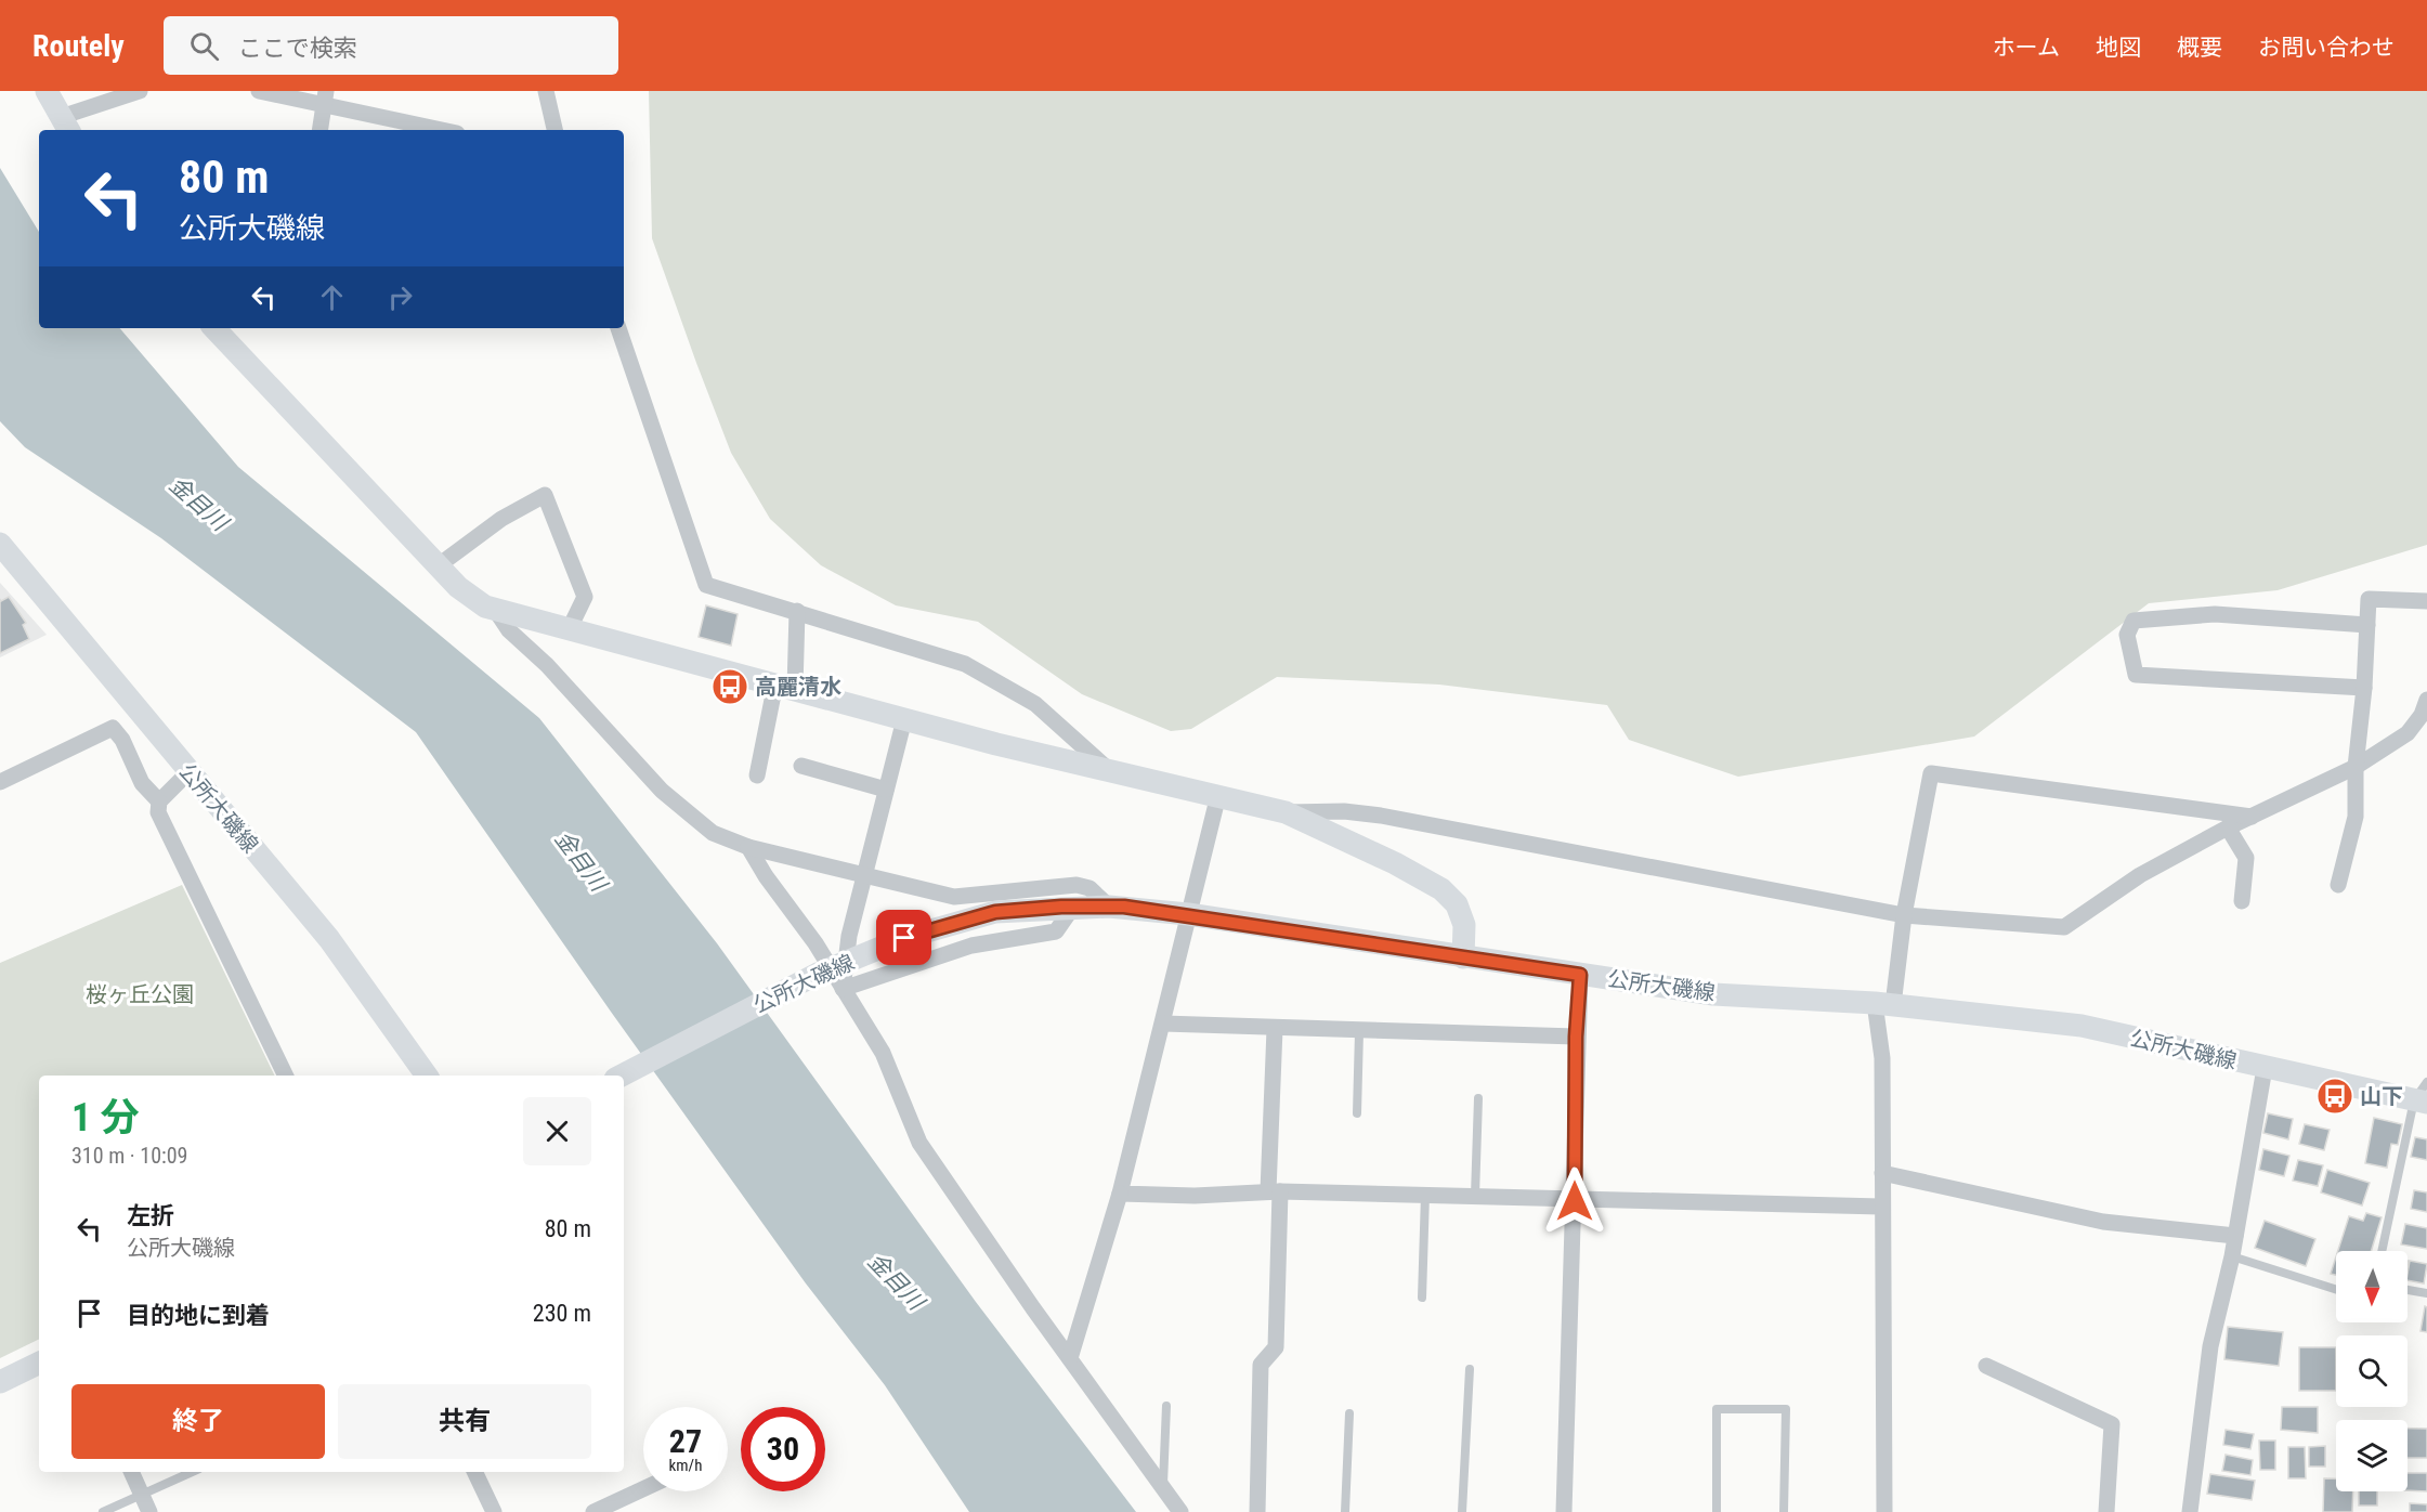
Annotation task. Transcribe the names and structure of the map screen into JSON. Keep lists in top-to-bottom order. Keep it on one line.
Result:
{"streets":{"main road":["公所大磯線"]},"water":["金目川"],"parks":["桜ヶ丘公園"],"places":{"bus stop":["高麗清水","山下"]},"north":"bottom","page":{"header":"Routely","search":"ここで検索","nav":["ホーム","地図","概要","お問い合わせ"],"turn":["80 m","公所大磯線"],"heading":["1 分","310 m · 10:09"],"list":[{"name":"左折","note":"公所大磯線","value":"80 m"},{"name":"目的地に到着","value":"230 m"}],"buttons":["終了","共有"],"speed":"27 km/h","limit":"30"}}
